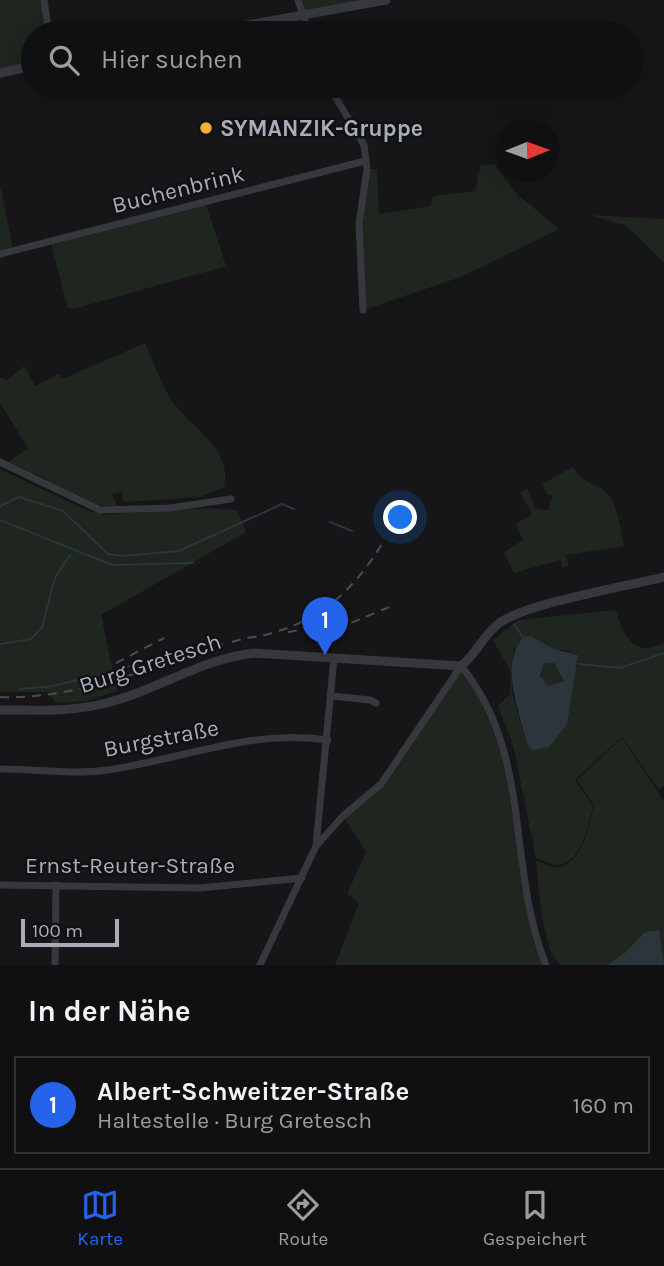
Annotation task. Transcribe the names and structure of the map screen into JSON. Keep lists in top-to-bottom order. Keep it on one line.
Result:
{"streets":{"street":["Buchenbrink","Burg Gretesch","Burgstraße","Ernst-Reuter-Straße"]},"places":["SYMANZIK-Gruppe"],"scale_bar":"100 m","north":"right","page":{"search":"Hier suchen","pins":"1","scale":"100 m","heading":"In der Nähe","list":[{"mark":"1","name":"Albert-Schweitzer-Straße","note":"Haltestelle · Burg Gretesch","value":"160 m"}],"nav":["Karte","Route","Gespeichert"]}}
